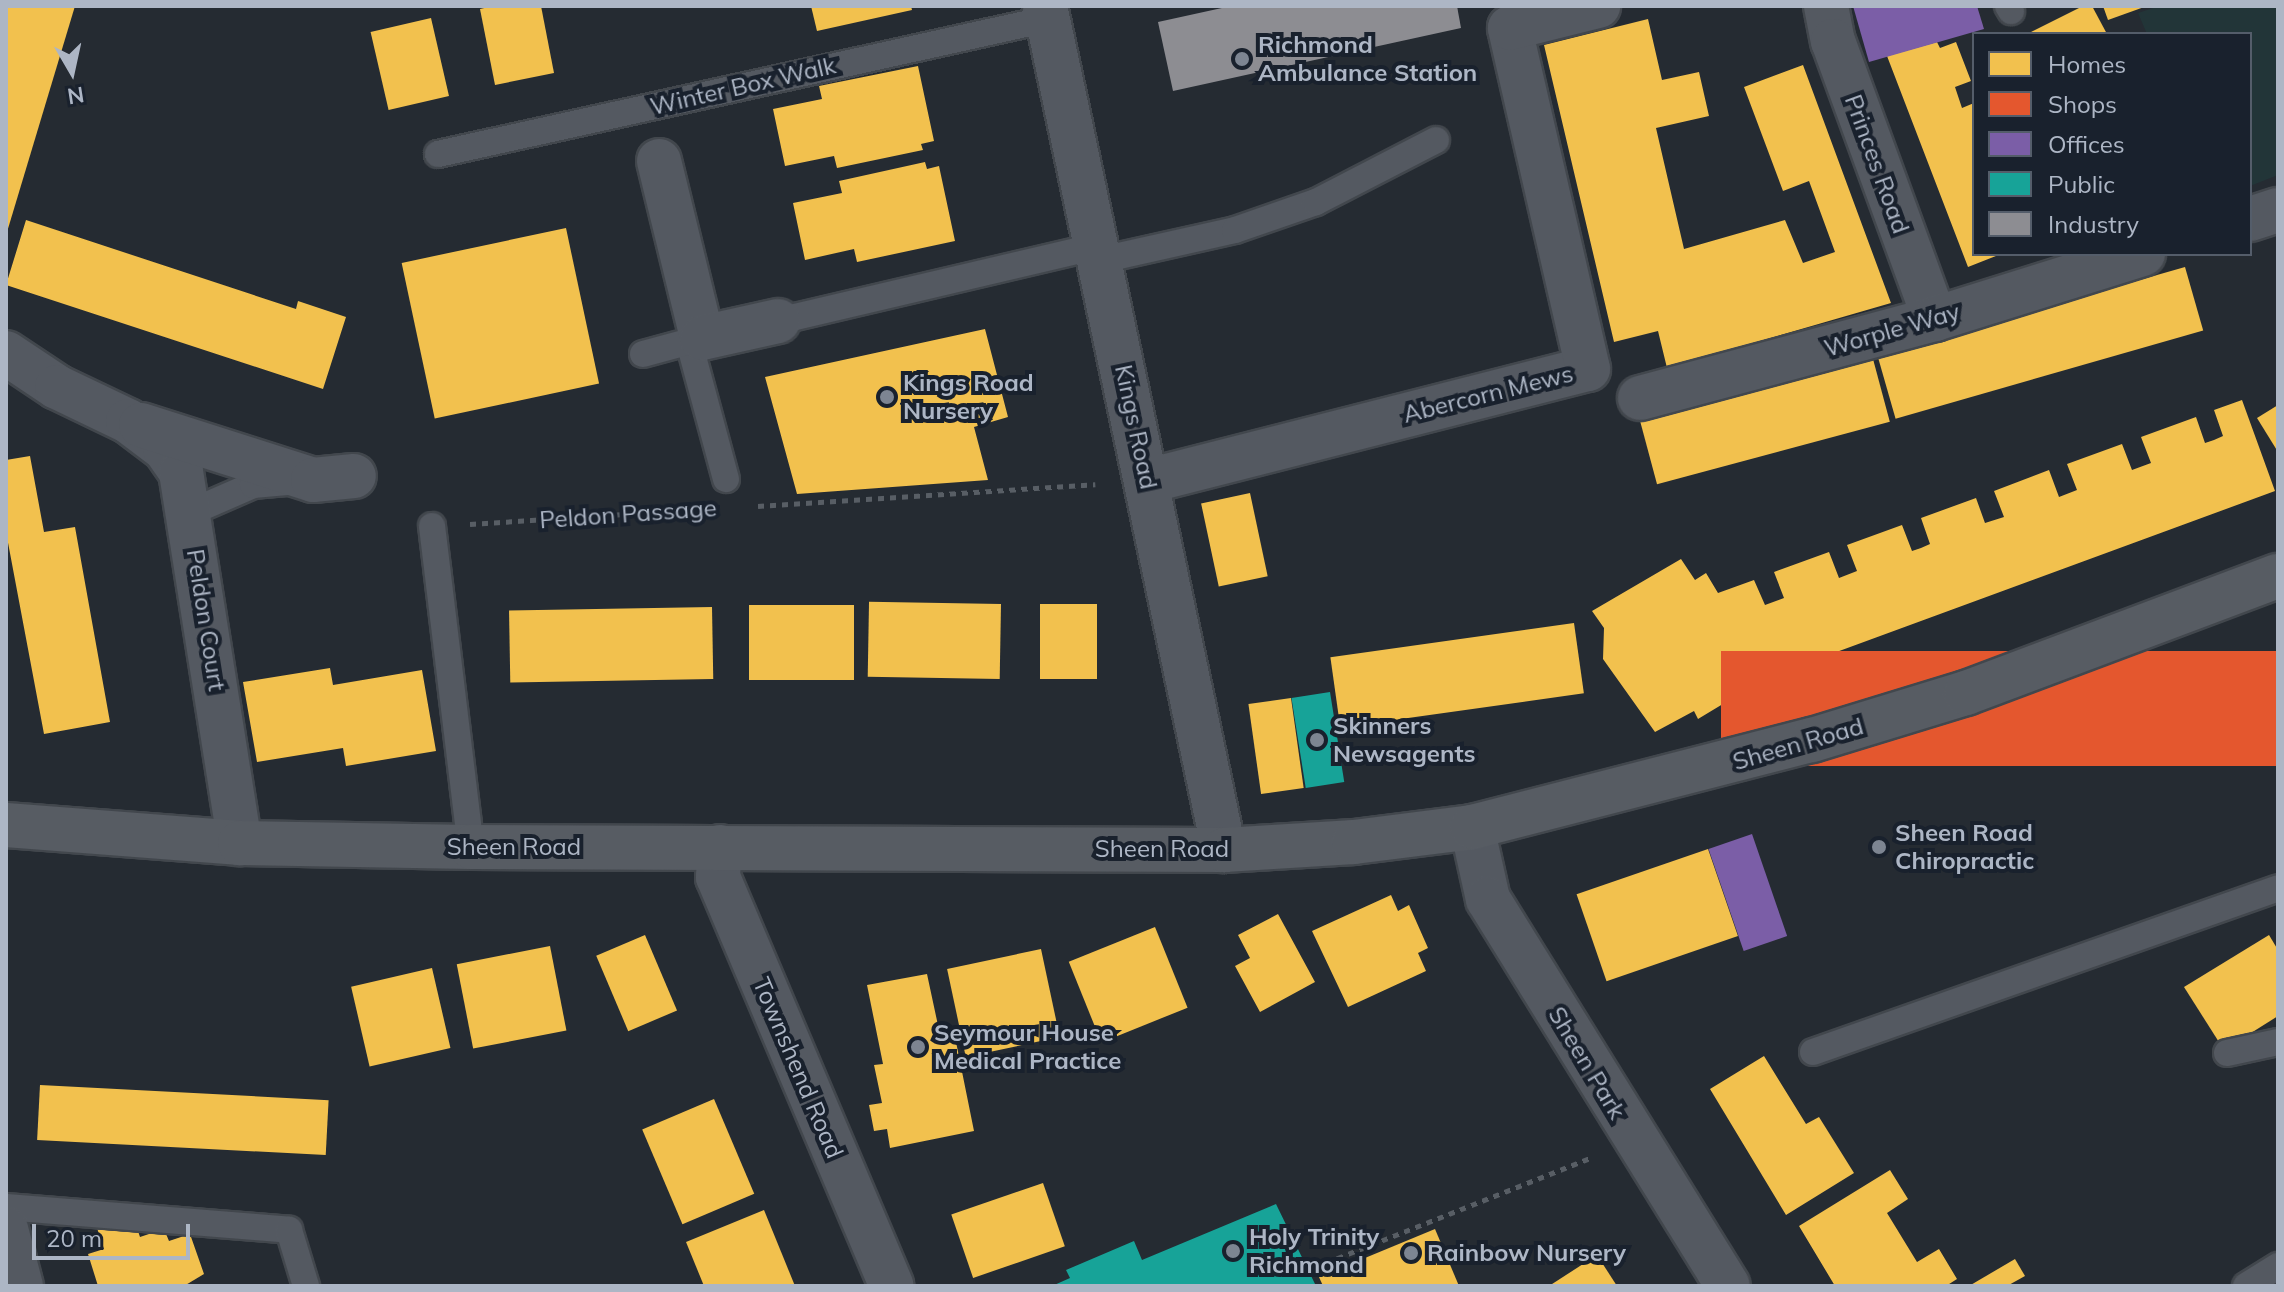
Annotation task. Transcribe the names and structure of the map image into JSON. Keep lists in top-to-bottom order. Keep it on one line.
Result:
{"streets":{"main road":["Sheen Road"],"street":["Princes Road","Worple Way","Abercorn Mews","Kings Road","Peldon Court","Sheen Park","Townshend Road"],"lane":["Winter Box Walk"],"path":["Peldon Passage"]},"crossings":[["Winter Box Walk","Kings Road"],["Princes Road","Worple Way"],["Abercorn Mews","Kings Road"],["Abercorn Mews","Peldon Passage"],["Kings Road","Peldon Passage"],["Kings Road","Sheen Road"],["Peldon Court","Sheen Road"],["Sheen Road","Sheen Park"],["Sheen Road","Townshend Road"]],"places":["Richmond Ambulance Station","Kings Road Nursery","Skinners Newsagents","Sheen Road Chiropractic","Seymour House Medical Practice","Holy Trinity Richmond","Rainbow Nursery"],"legend":["Homes","Shops","Offices","Public","Industry"],"scale_bar":"20 m","north":"bottom"}
